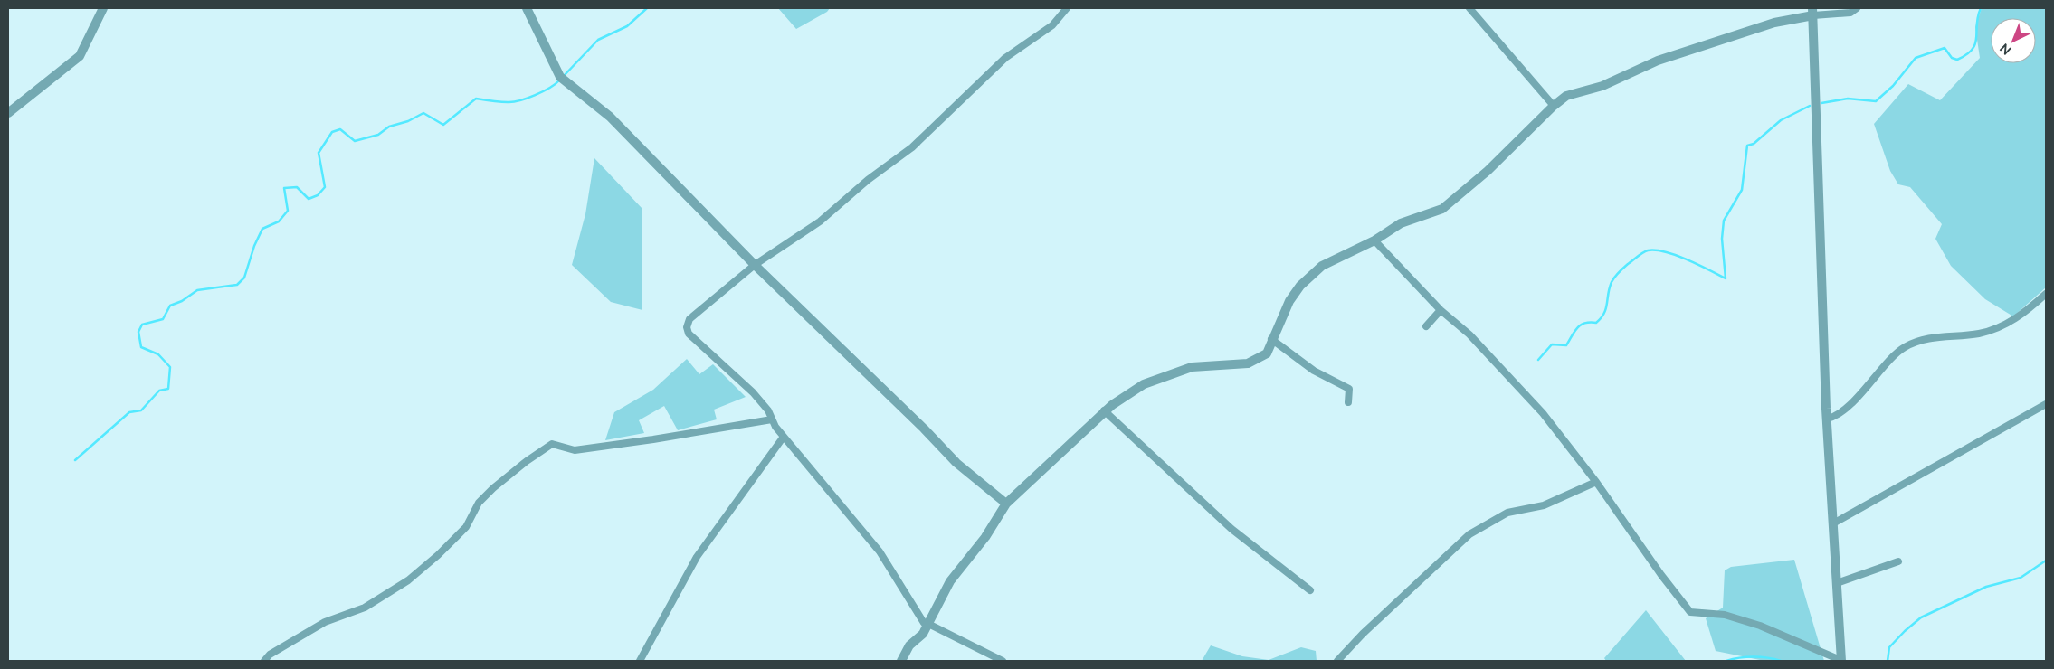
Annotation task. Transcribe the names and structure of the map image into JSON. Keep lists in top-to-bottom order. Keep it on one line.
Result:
{"north":"bottom left"}
